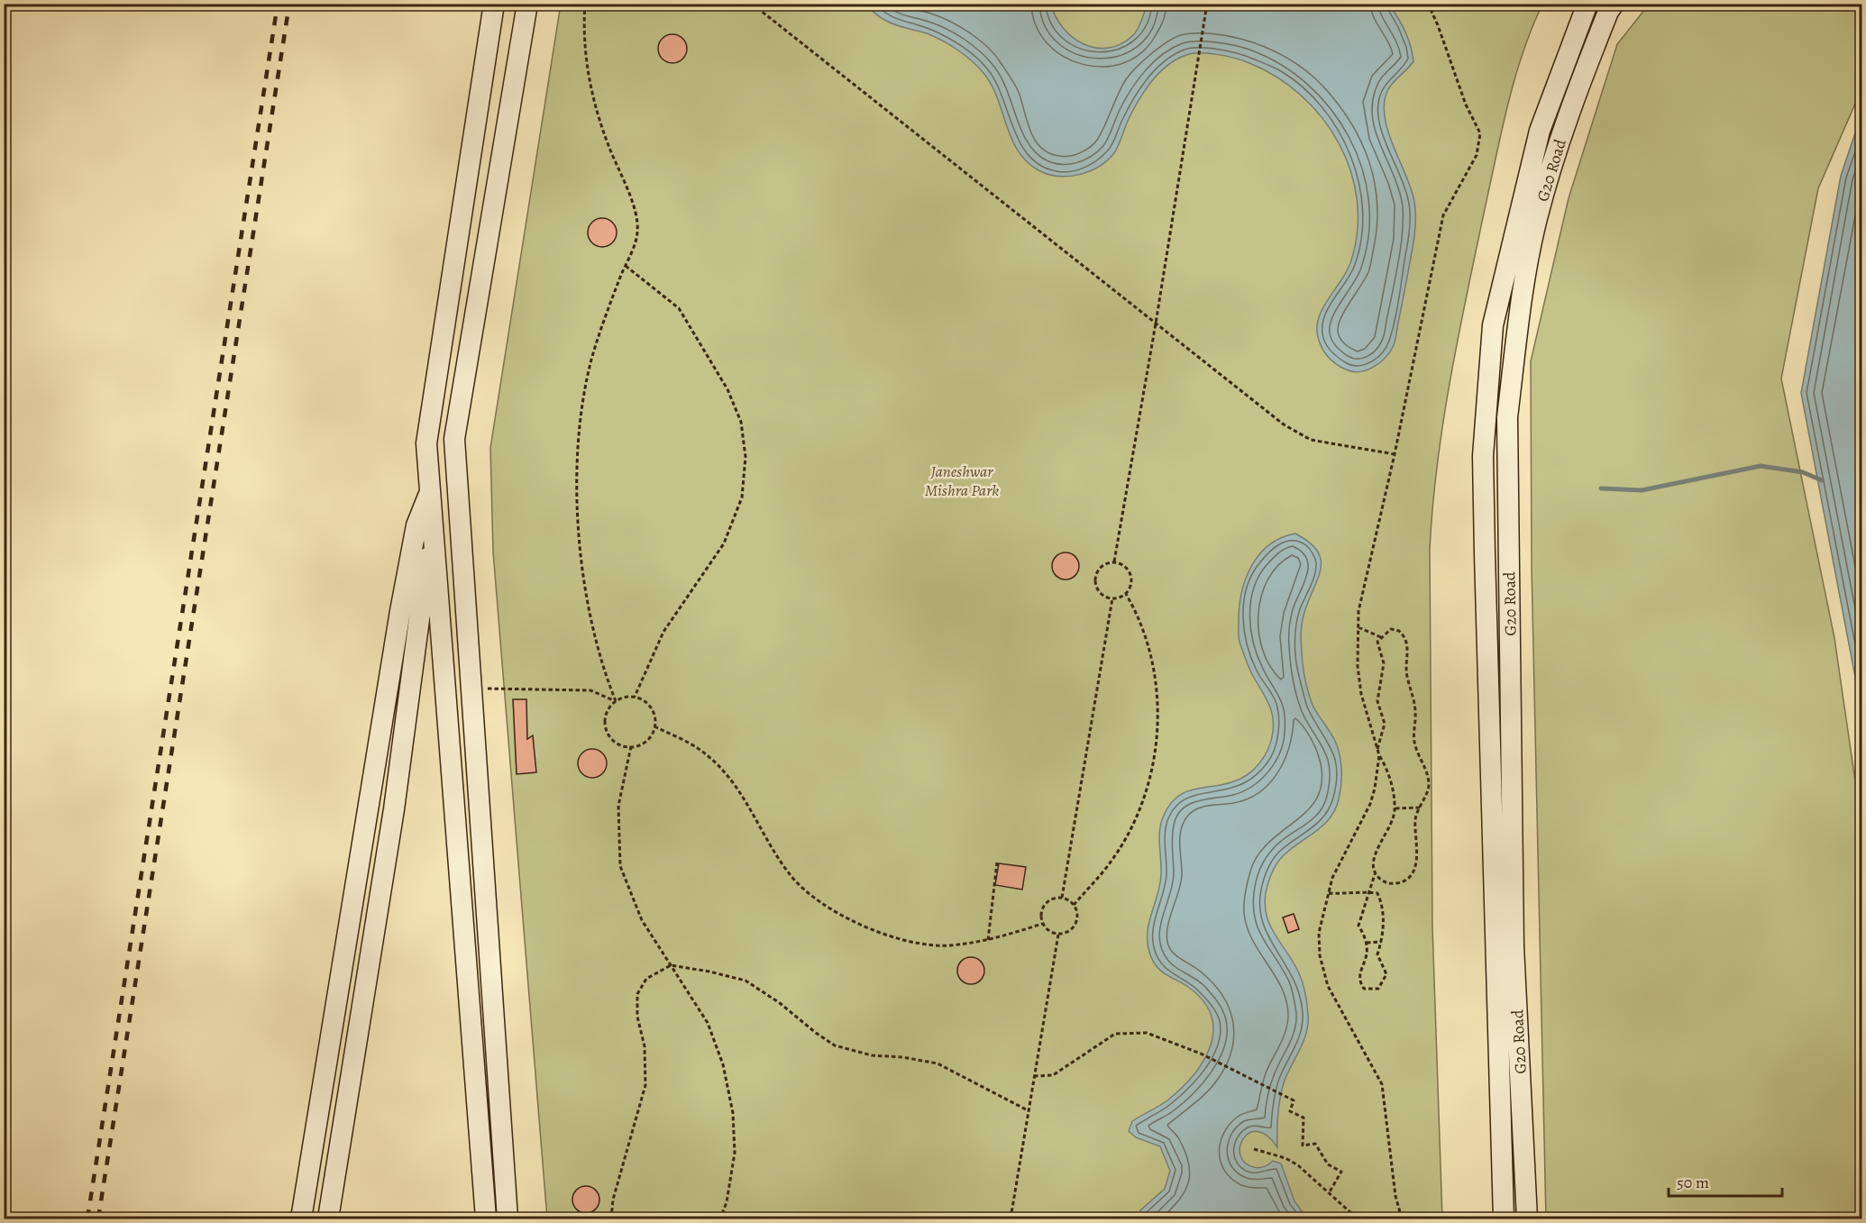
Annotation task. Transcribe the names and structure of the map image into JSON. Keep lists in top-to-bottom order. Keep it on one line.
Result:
{"streets":{"street":["G20 Road"]},"parks":["Janeshwar Mishra Park"],"scale_bar":"50 m"}
